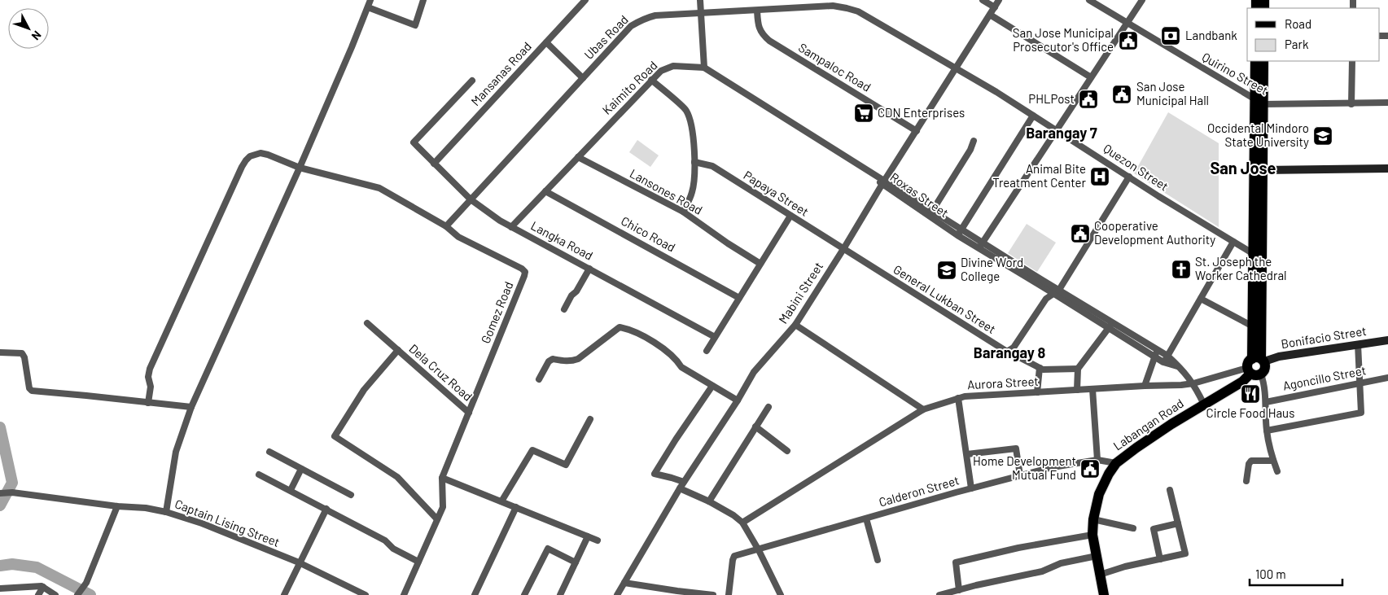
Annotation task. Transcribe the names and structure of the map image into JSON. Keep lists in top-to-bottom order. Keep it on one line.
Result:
{"streets":{"main road":["Labangan Road"],"street":["Ubas Road","Sampaloc Road","Mansanas Road","Quirino Street","Kaimito Road","Quezon Street","Lansones Road","Papaya Street","Roxas Street","Chico Road","Langka Road","Mabini Street","General Lukban Street","Gomez Road","Bonifacio Street","Dela Cruz Road","Agoncillo Street","Aurora Street","Calderon Street","Captain Lising Street"]},"crossings":[["Ubas Road","Sampaloc Road"],["Ubas Road","Quezon Street"],["Ubas Road","Langka Road"],["Ubas Road","Mabini Street"],["Ubas Road","Gomez Road"],["Sampaloc Road","Mabini Street"],["Mansanas Road","Langka Road"],["Kaimito Road","Lansones Road"],["Kaimito Road","Roxas Street"],["Kaimito Road","Chico Road"],["Kaimito Road","Langka Road"],["Quezon Street","Mabini Street"],["Papaya Street","Mabini Street"],["Papaya Street","General Lukban Street"],["Roxas Street","Mabini Street"],["Roxas Street","Aurora Street"],["Roxas Street","Labangan Road"],["Mabini Street","General Lukban Street"],["Gomez Road","Dela Cruz Road"],["Bonifacio Street","Aurora Street"],["Bonifacio Street","Labangan Road"],["Aurora Street","Labangan Road"],["Labangan Road","Calderon Street"]],"districts":["Barangay 7","San Jose","Barangay 8"],"places":{"bank":["Landbank"],"public building":["San Jose Municipal Prosecutor's Office","San Jose Municipal Hall","PHLPost","Cooperative Development Authority","Home Development Mutual Fund"],"supermarket":["CDN Enterprises"],"school or university":["Occidental Mindoro State University","Divine Word College"],"hospital":["Animal Bite Treatment Center"],"church":["St. Joseph the Worker Cathedral"],"restaurant":["Circle Food Haus"]},"legend":["Road","Park"],"scale_bar":"100 m","north":"bottom right"}
